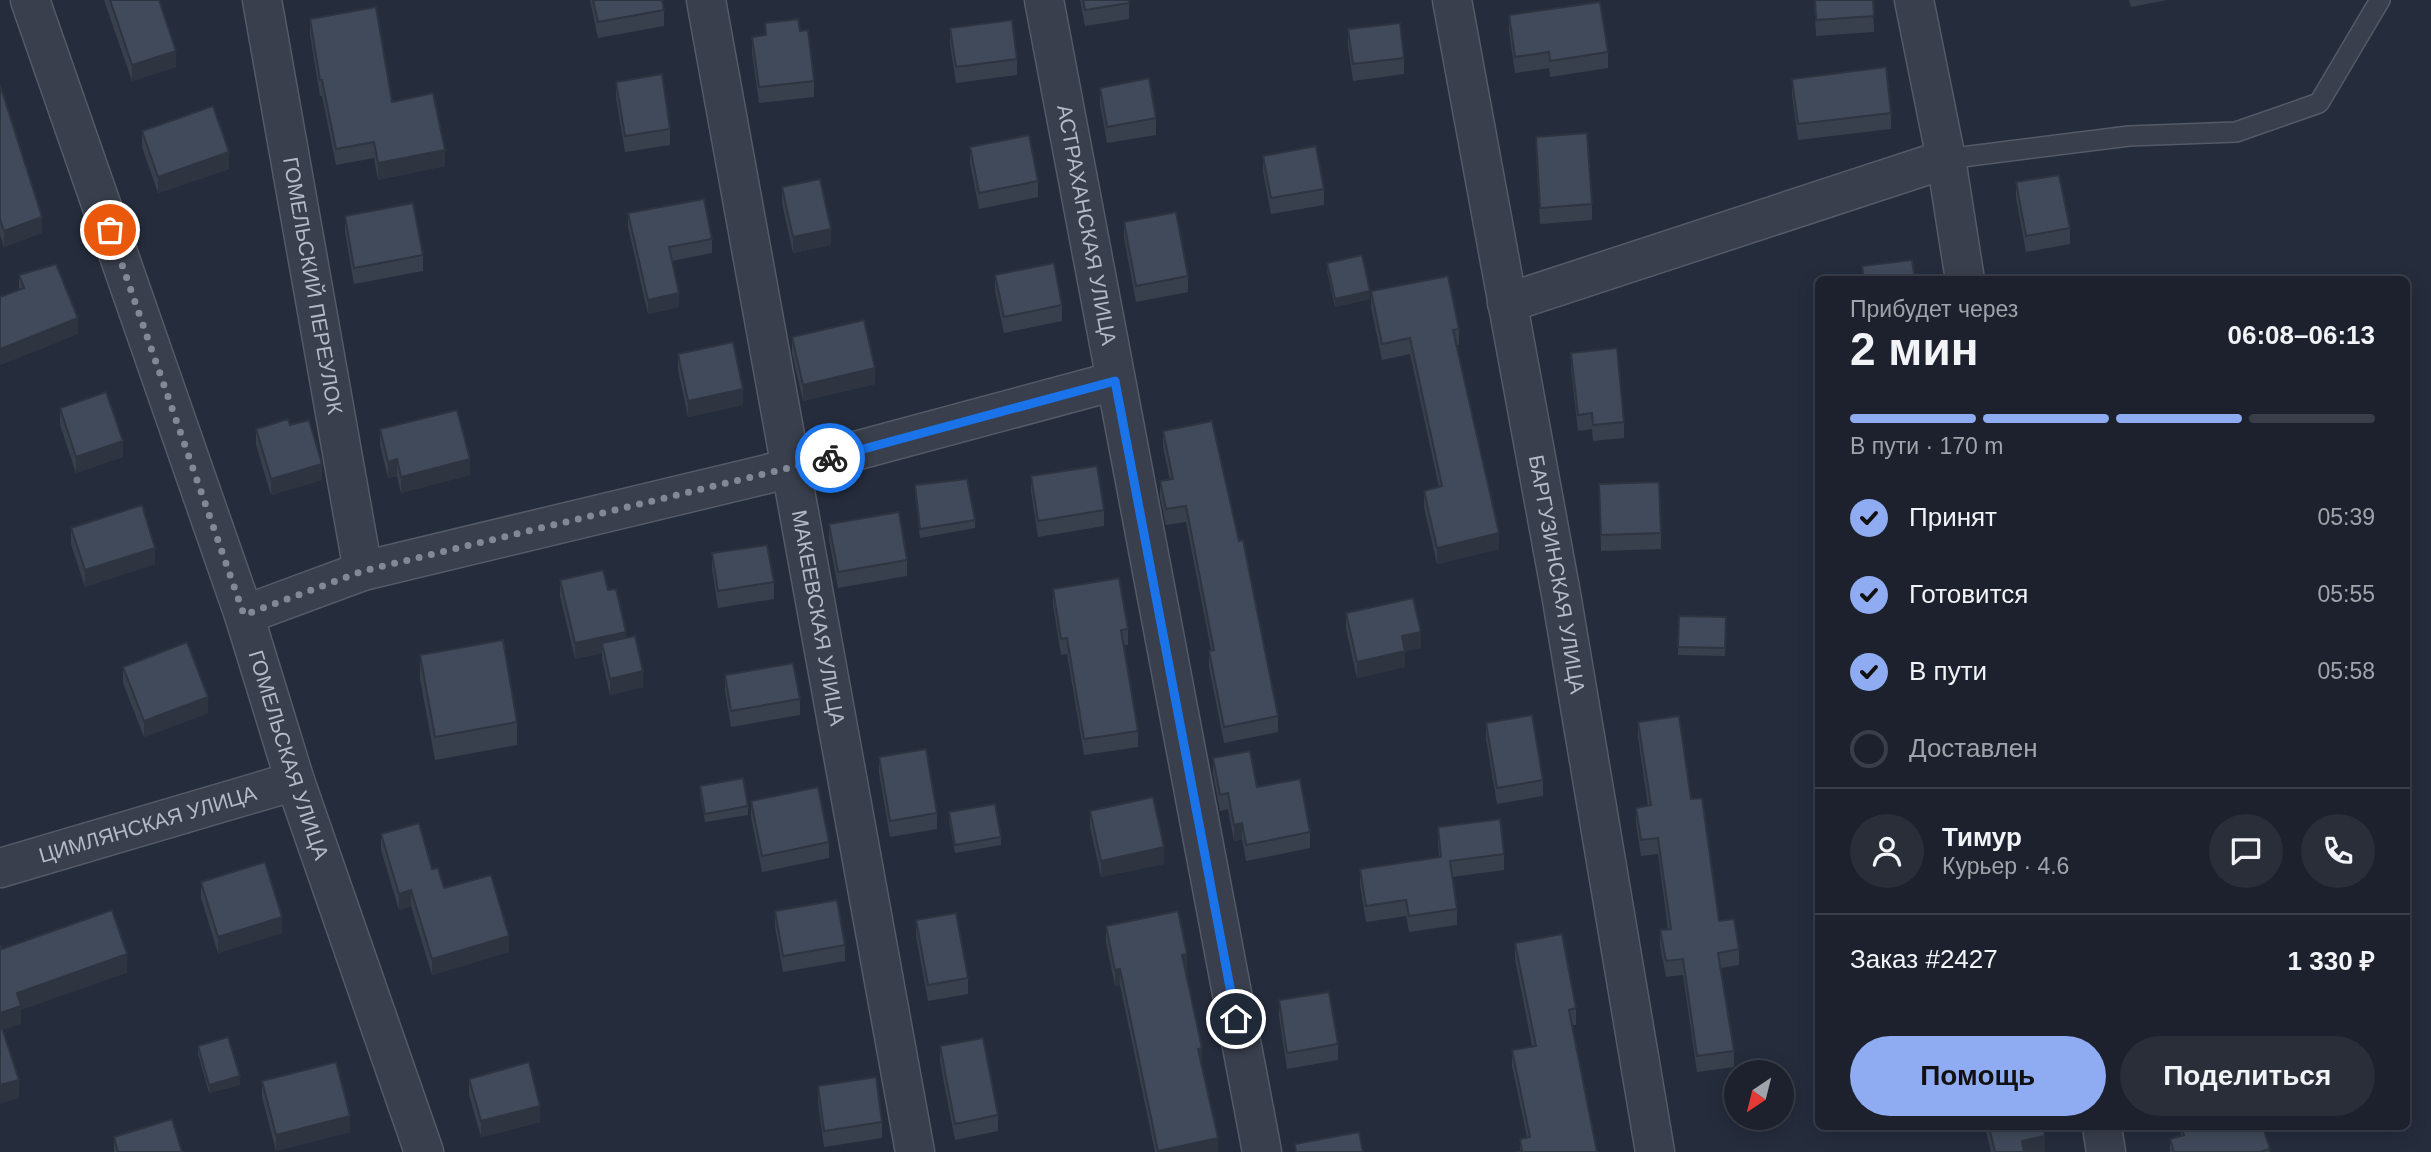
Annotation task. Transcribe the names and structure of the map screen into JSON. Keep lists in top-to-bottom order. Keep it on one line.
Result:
{"streets":{"street":["АСТРАХАНСКАЯ УЛИЦА","ГОМЕЛЬСКИЙ ПЕРЕУЛОК","БАРГУЗИНСКАЯ УЛИЦА","МАКЕЕВСКАЯ УЛИЦА","ГОМЕЛЬСКАЯ УЛИЦА","ЦИМЛЯНСКАЯ УЛИЦА"]},"crossings":[["ГОМЕЛЬСКАЯ УЛИЦА","ЦИМЛЯНСКАЯ УЛИЦА"]],"north":"bottom left","page":{"heading":["2 мин","Прибудет через","06:08–06:13"],"panel":["Тимур","Курьер · 4.6","Заказ #2427","1 330 ₽"],"bar":"В пути · 170 m","list":[["Принят","05:39"],["Готовится","05:55"],["В пути","05:58"],"Доставлен"],"buttons":["Помощь","Поделиться"]}}
